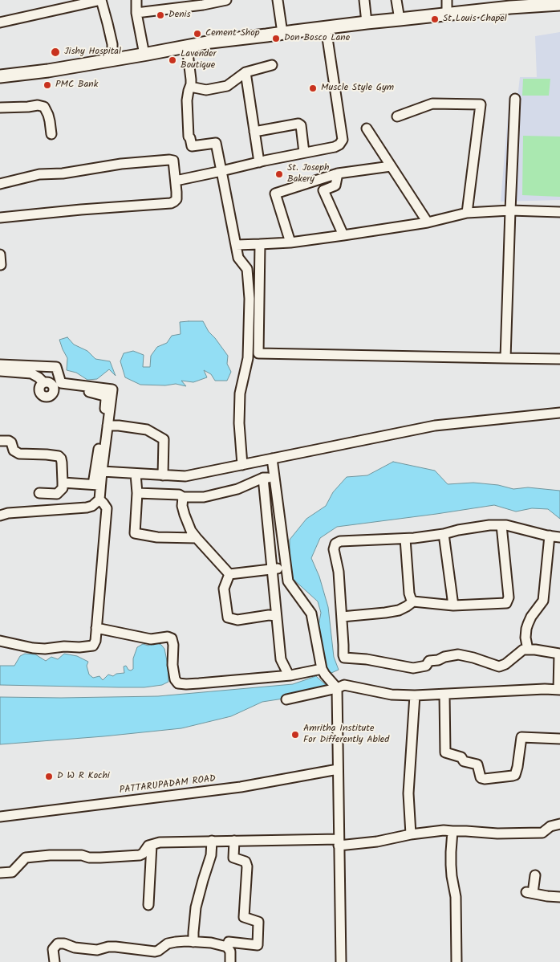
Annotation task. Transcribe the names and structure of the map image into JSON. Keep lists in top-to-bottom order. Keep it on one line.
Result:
{"streets":{"street":["PATTARUPADAM ROAD"]},"places":["Denis","St Louis Chapel","Cement Shop","Don Bosco Lane","Jishy Hospital","Lavender Boutique","PMC Bank","Muscle Style Gym","St. Joseph Bakery","Amritha Institute For Differently Abled","D W R Kochi"]}
